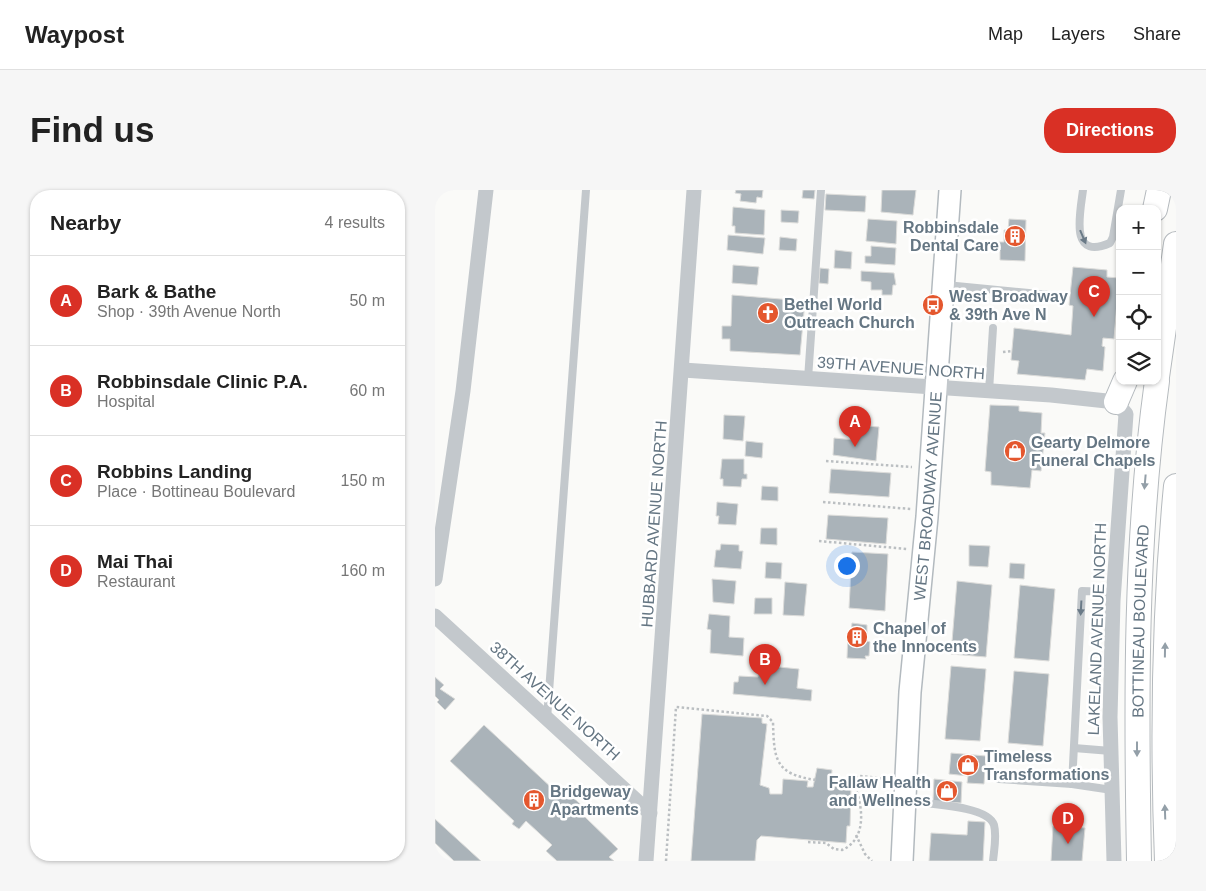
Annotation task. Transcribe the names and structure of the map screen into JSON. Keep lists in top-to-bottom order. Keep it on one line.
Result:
{"streets":{"main road":["BOTTINEAU BOULEVARD"],"street":["39TH AVENUE NORTH","WEST BROADWAY AVENUE","HUBBARD AVENUE NORTH","LAKELAND AVENUE NORTH","38TH AVENUE NORTH"]},"crossings":[["39TH AVENUE NORTH","WEST BROADWAY AVENUE"],["39TH AVENUE NORTH","HUBBARD AVENUE NORTH"],["39TH AVENUE NORTH","LAKELAND AVENUE NORTH"],["HUBBARD AVENUE NORTH","38TH AVENUE NORTH"]],"places":{"building":["Robbinsdale Dental Care","Chapel of the Innocents","Bridgeway Apartments"],"bus stop":["West Broadway & 39th Ave N"],"church":["Bethel World Outreach Church"],"shop":["Gearty Delmore Funeral Chapels","Timeless Transformations","Fallaw Health and Wellness"]},"page":{"header":"Waypost","nav":["Map","Layers","Share"],"buttons":"Directions","title":"Find us","heading":["Nearby","4 results"],"map_buttons":["+","−"],"list":[{"mark":"A","name":"Bark & Bathe","note":"Shop · 39th Avenue North","value":"50 m"},{"mark":"B","name":"Robbinsdale Clinic P.A.","note":"Hospital","value":"60 m"},{"mark":"C","name":"Robbins Landing","note":"Place · Bottineau Boulevard","value":"150 m"},{"mark":"D","name":"Mai Thai","note":"Restaurant","value":"160 m"}],"pins":["C","A","B","D"]}}
